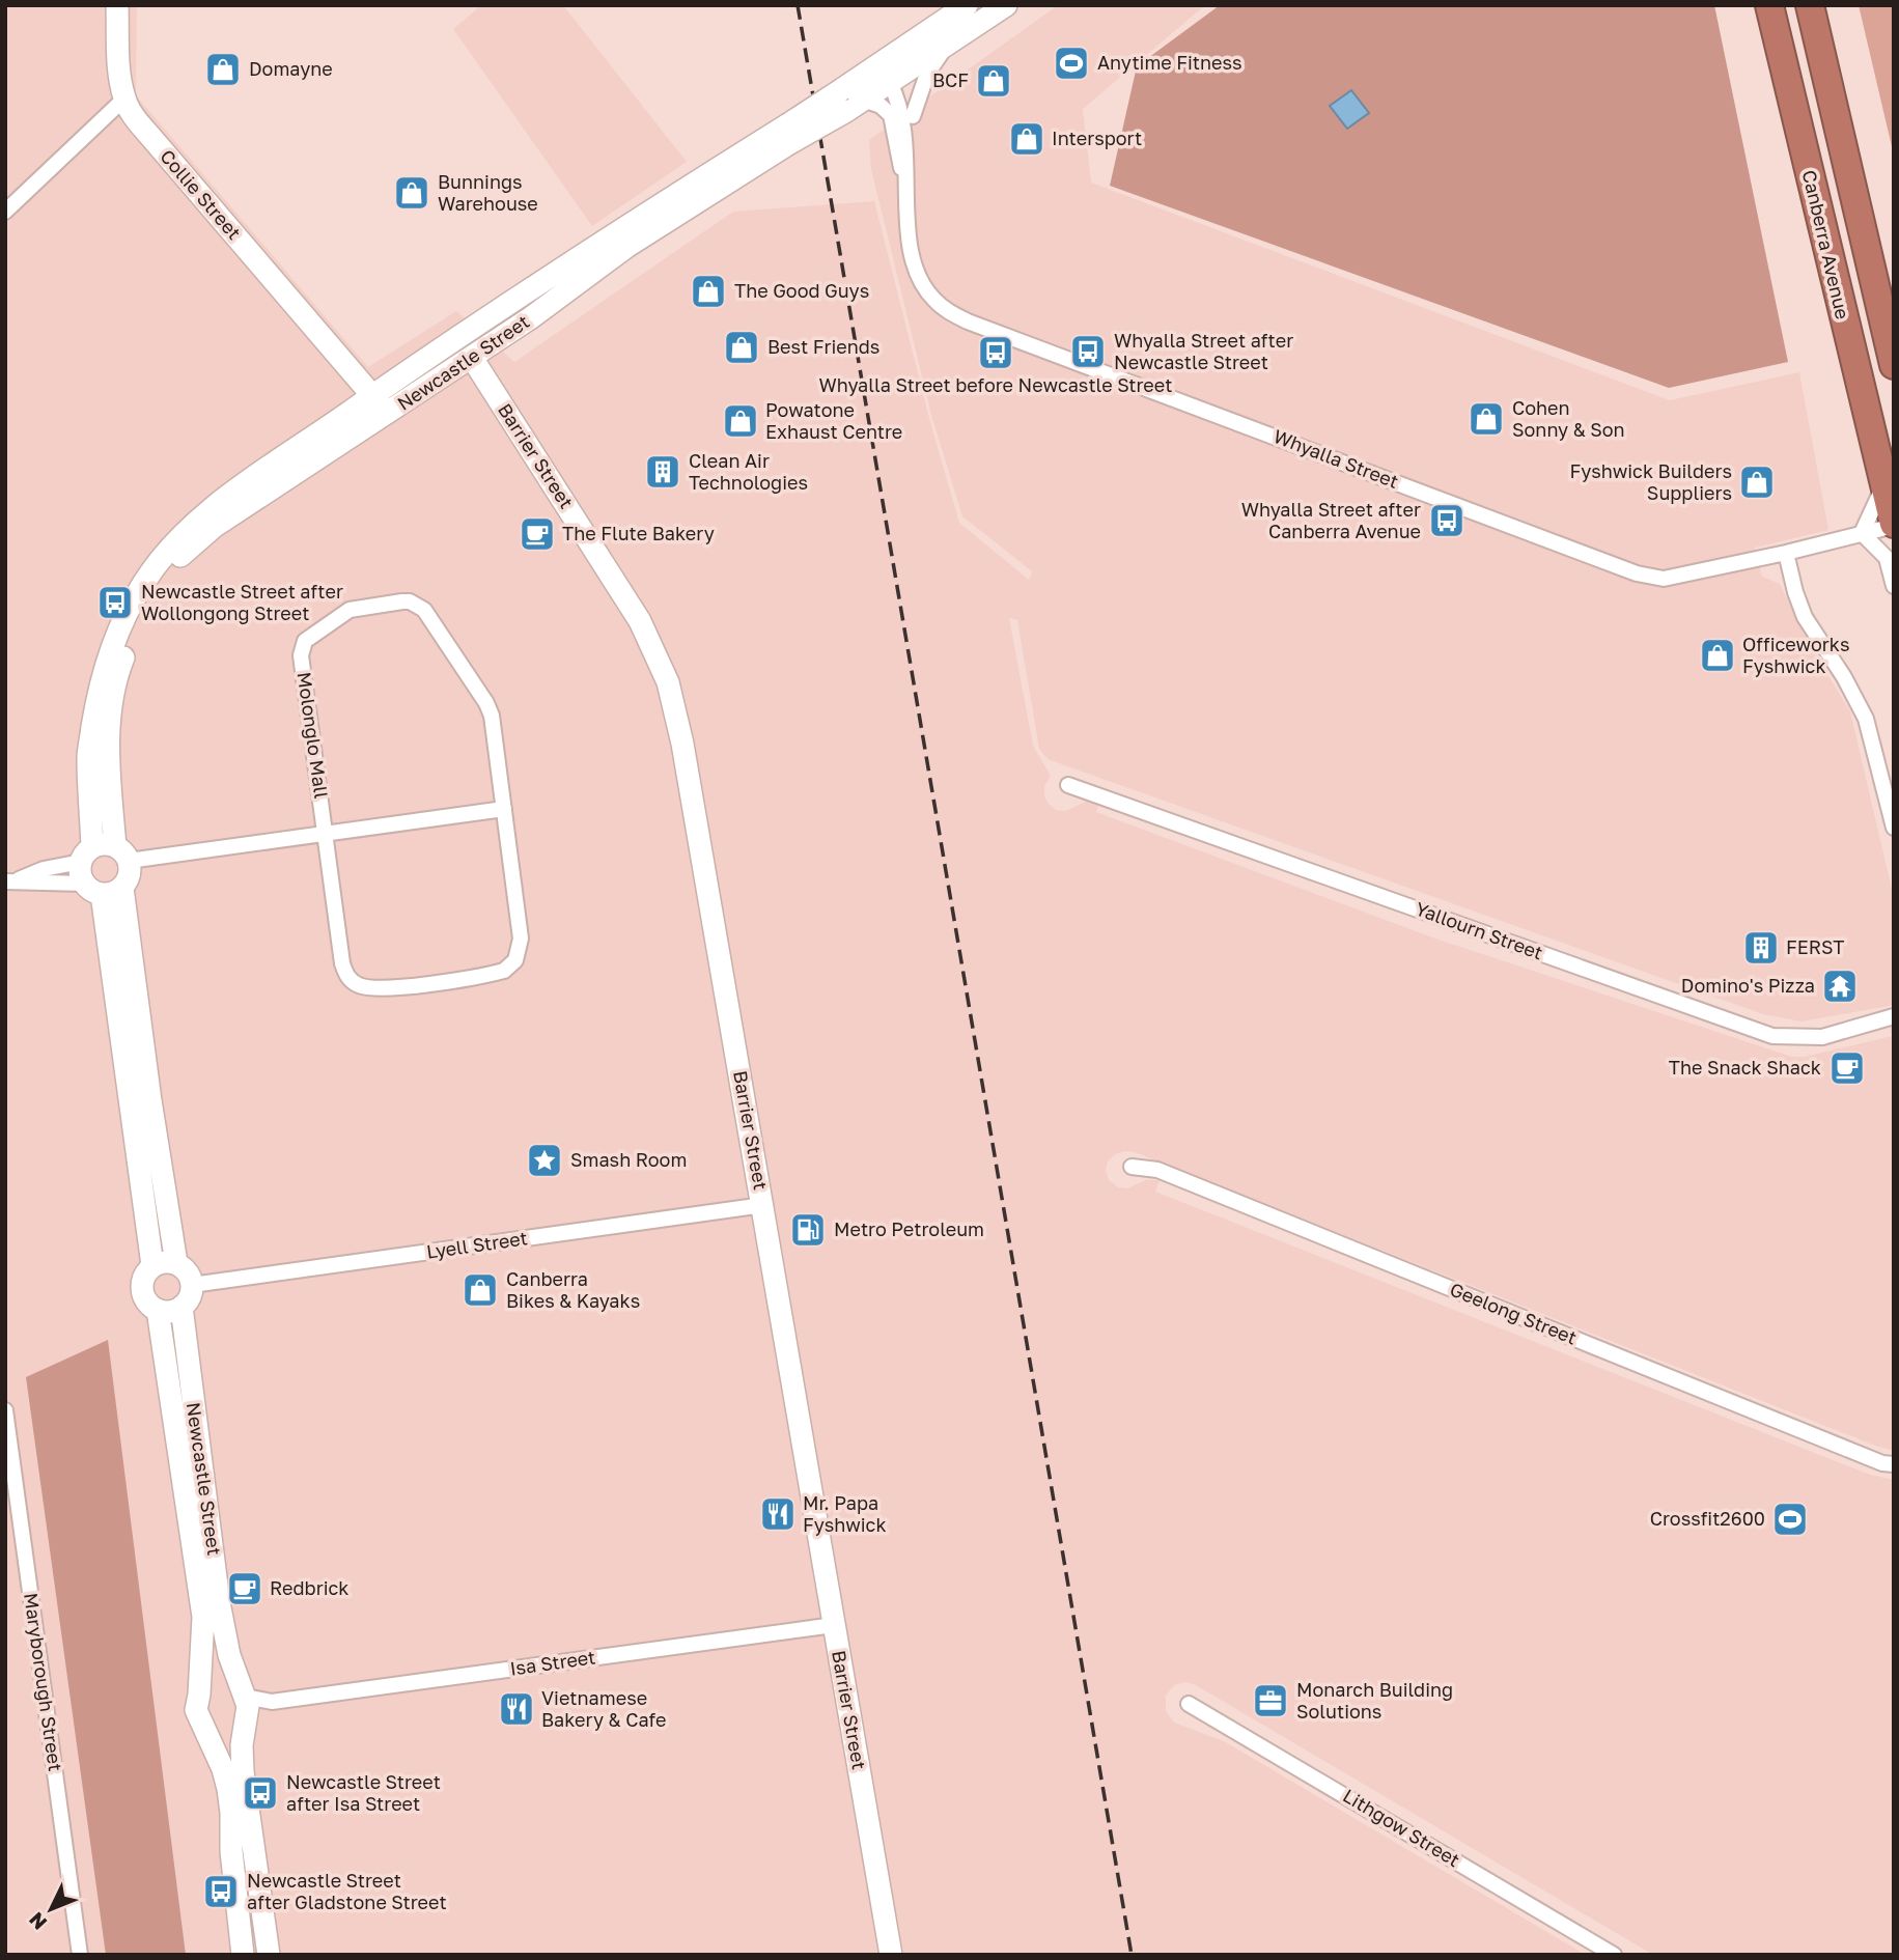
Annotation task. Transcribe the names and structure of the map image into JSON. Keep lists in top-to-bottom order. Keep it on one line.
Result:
{"streets":{"highway":["Canberra Avenue"],"main road":["Collie Street","Newcastle Street","Barrier Street"],"street":["Whyalla Street","Molonglo Mall","Yallourn Street","Lyell Street","Geelong Street","Isa Street","Maryborough Street","Lithgow Street"]},"crossings":[["Collie Street","Newcastle Street"],["Canberra Avenue","Whyalla Street"],["Newcastle Street","Barrier Street"],["Newcastle Street","Whyalla Street"],["Newcastle Street","Lyell Street"],["Newcastle Street","Isa Street"],["Barrier Street","Lyell Street"],["Barrier Street","Isa Street"]],"places":{"sports":["Anytime Fitness","Crossfit2600"],"shop":["Domayne","BCF","Intersport","Bunnings Warehouse","The Good Guys","Best Friends","Cohen Sonny & Son","Powatone Exhaust Centre","Fyshwick Builders Suppliers","Officeworks Fyshwick","Canberra Bikes & Kayaks"],"bus stop":["Whyalla Street after Newcastle Street","Whyalla Street before Newcastle Street","Whyalla Street after Canberra Avenue","Newcastle Street after Wollongong Street","Newcastle Street after Isa Street","Newcastle Street after Gladstone Street"],"building":["Clean Air Technologies","FERST"],"cafe":["The Flute Bakery","The Snack Shack","Redbrick"],"temple":["Domino's Pizza"],"place":["Smash Room"],"fuel station":["Metro Petroleum"],"restaurant":["Mr. Papa Fyshwick","Vietnamese Bakery & Cafe"],"office":["Monarch Building Solutions"]},"north":"bottom left"}
